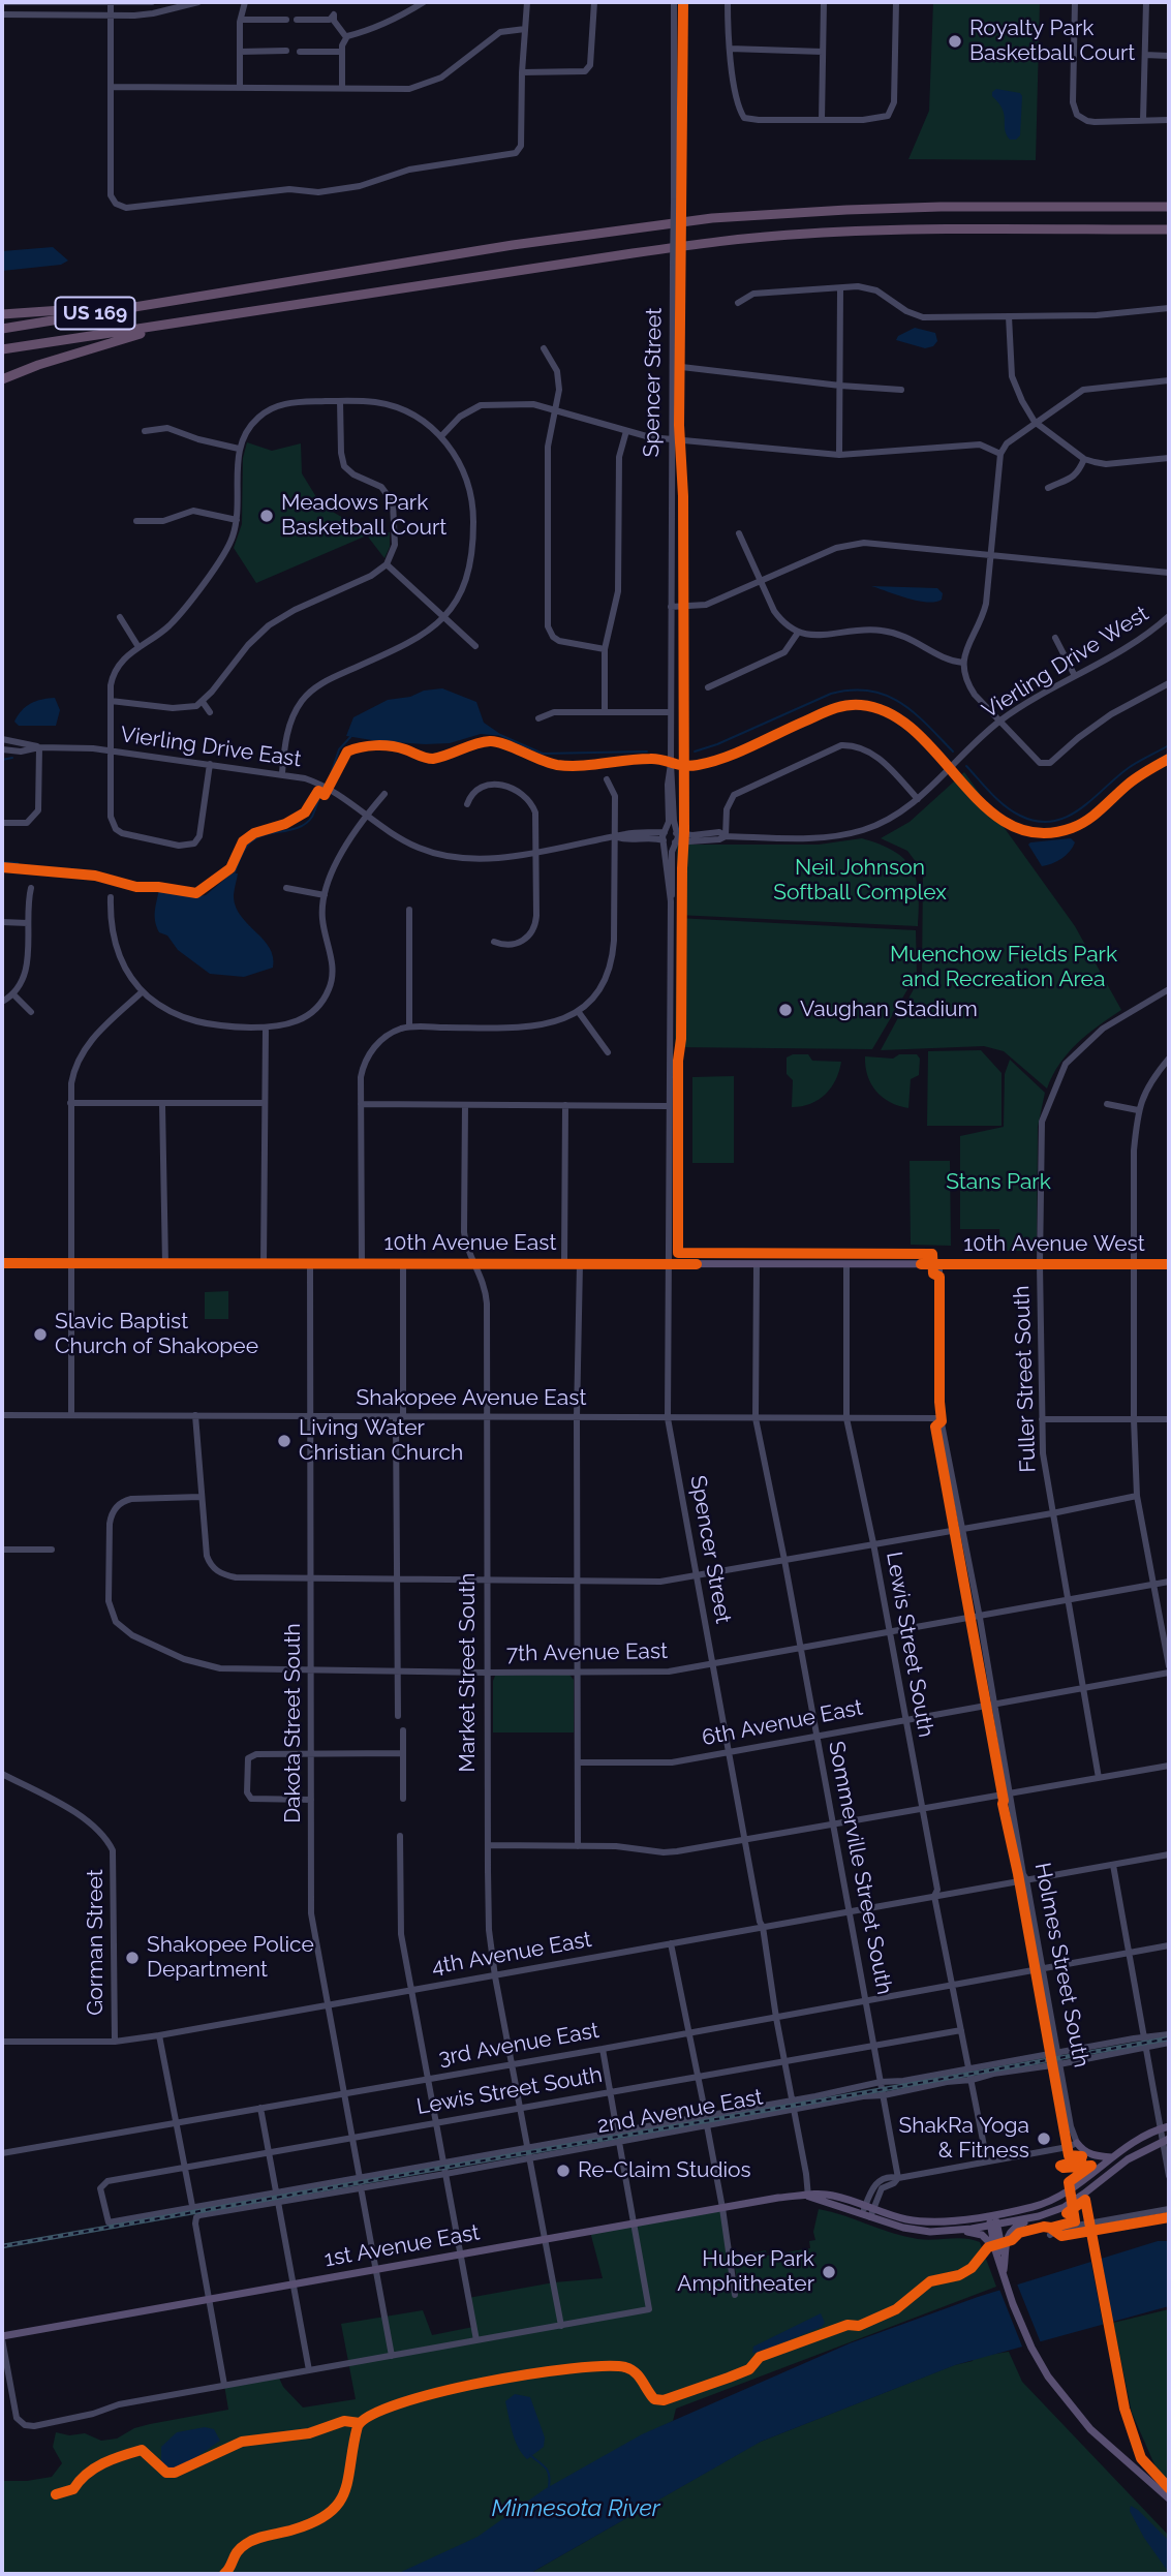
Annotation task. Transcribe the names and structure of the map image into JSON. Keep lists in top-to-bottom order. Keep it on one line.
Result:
{"streets":{"highway":["US 169"],"main road":["10th Avenue East","10th Avenue West","1st Avenue East"],"street":["Spencer Street","Vierling Drive West","Vierling Drive East","Fuller Street South","Shakopee Avenue East","Lewis Street South","7th Avenue East","Market Street South","Dakota Street South","6th Avenue East","Sommerville Street South","Gorman Street","4th Avenue East","Holmes Street South","3rd Avenue East","2nd Avenue East"]},"crossings":[["Spencer Street","Vierling Drive East"],["Spencer Street","10th Avenue East"],["Spencer Street","Shakopee Avenue East"],["Spencer Street","Lewis Street South"],["Spencer Street","7th Avenue East"],["Spencer Street","6th Avenue East"],["Spencer Street","4th Avenue East"],["Spencer Street","3rd Avenue East"],["Spencer Street","2nd Avenue East"],["Spencer Street","1st Avenue East"],["10th Avenue East","10th Avenue West"],["10th Avenue East","Lewis Street South"],["10th Avenue East","Market Street South"],["10th Avenue East","Dakota Street South"],["10th Avenue East","Sommerville Street South"],["10th Avenue East","Holmes Street South"],["10th Avenue West","Fuller Street South"],["10th Avenue West","Holmes Street South"],["Fuller Street South","7th Avenue East"],["Fuller Street South","6th Avenue East"],["Shakopee Avenue East","Lewis Street South"],["Shakopee Avenue East","Market Street South"],["Shakopee Avenue East","Dakota Street South"],["Shakopee Avenue East","Sommerville Street South"],["Shakopee Avenue East","Holmes Street South"],["Lewis Street South","7th Avenue East"],["Lewis Street South","Market Street South"],["Lewis Street South","Dakota Street South"],["Lewis Street South","6th Avenue East"],["Lewis Street South","Sommerville Street South"],["Lewis Street South","4th Avenue East"],["Lewis Street South","3rd Avenue East"],["Lewis Street South","2nd Avenue East"],["7th Avenue East","Market Street South"],["7th Avenue East","Dakota Street South"],["7th Avenue East","Sommerville Street South"],["7th Avenue East","Holmes Street South"],["Market Street South","4th Avenue East"],["Market Street South","3rd Avenue East"],["Market Street South","2nd Avenue East"],["Market Street South","1st Avenue East"],["Dakota Street South","4th Avenue East"],["Dakota Street South","3rd Avenue East"],["Dakota Street South","2nd Avenue East"],["6th Avenue East","Sommerville Street South"],["6th Avenue East","Holmes Street South"],["Sommerville Street South","4th Avenue East"],["Sommerville Street South","3rd Avenue East"],["Sommerville Street South","2nd Avenue East"],["Gorman Street","4th Avenue East"],["4th Avenue East","Holmes Street South"],["Holmes Street South","3rd Avenue East"],["Holmes Street South","2nd Avenue East"],["2nd Avenue East","1st Avenue East"]],"water":["Minnesota River"],"parks":["Neil Johnson Softball Complex","Muenchow Fields Park and Recreation Area","Stans Park"],"places":["Royalty Park Basketball Court","Meadows Park Basketball Court","Vaughan Stadium","Slavic Baptist Church of Shakopee","Living Water Christian Church","Shakopee Police Department","ShakRa Yoga & Fitness","Re-Claim Studios","Huber Park Amphitheater"]}
